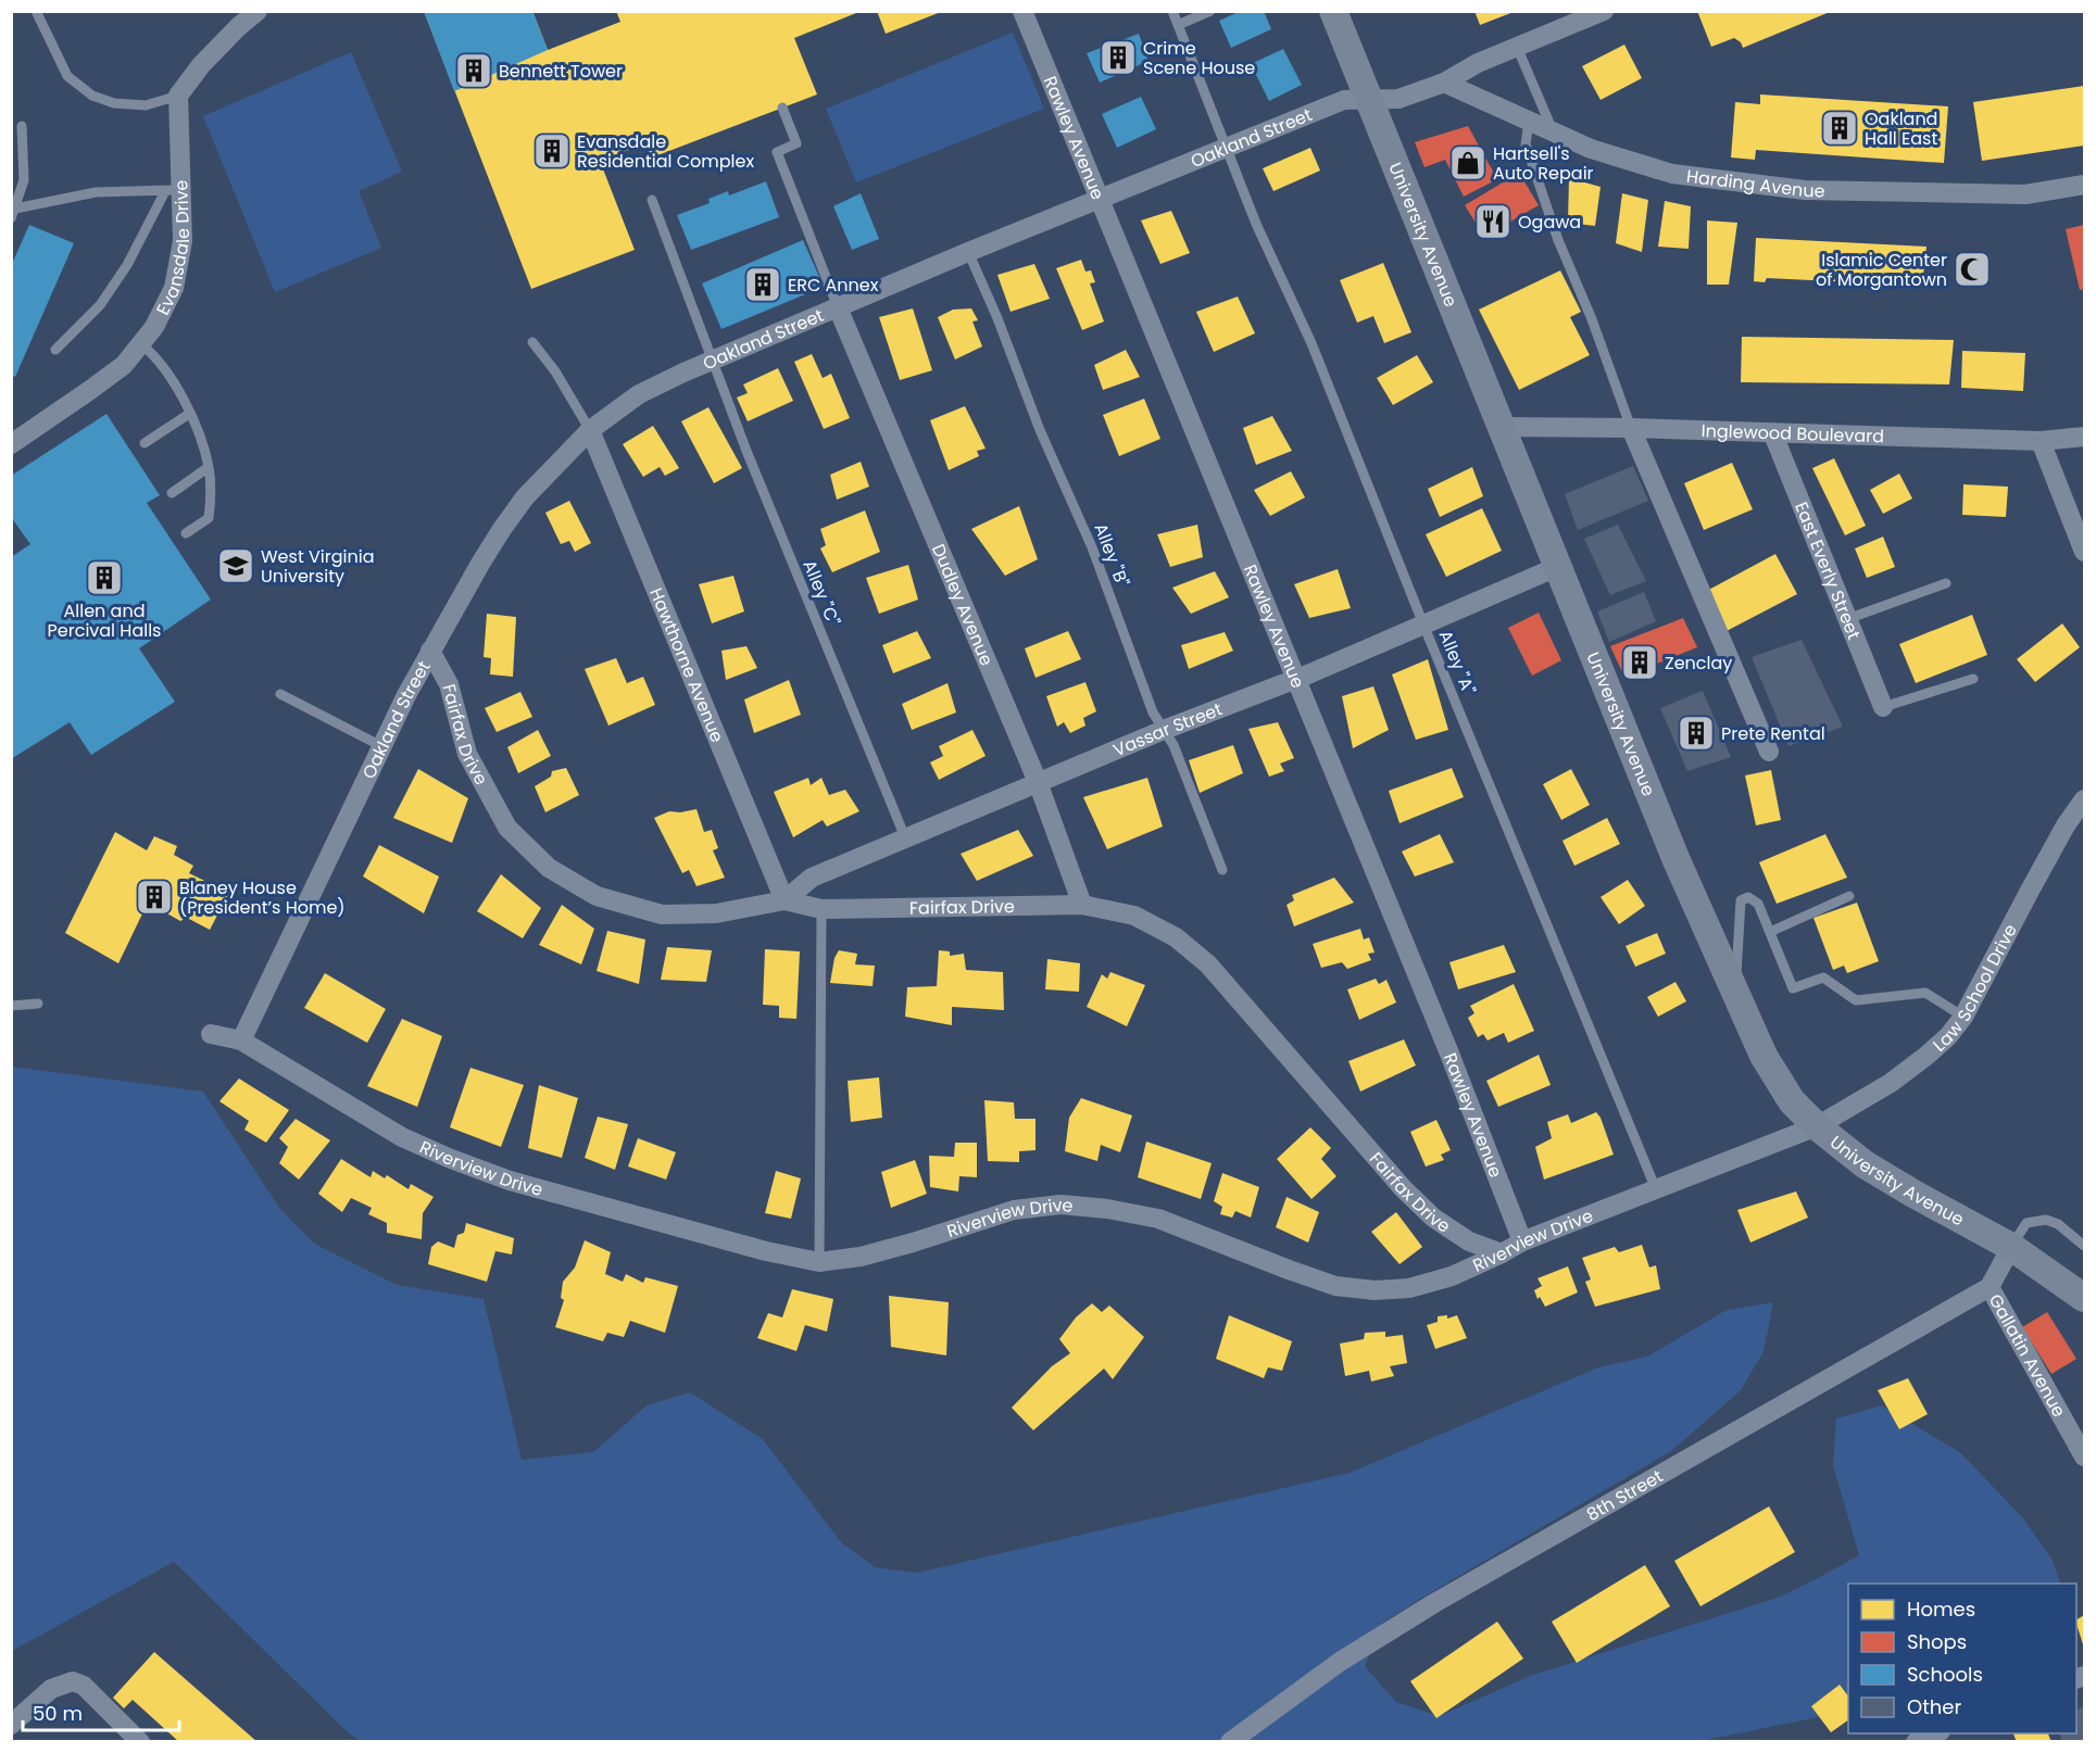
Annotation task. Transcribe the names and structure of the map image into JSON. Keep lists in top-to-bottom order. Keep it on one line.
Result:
{"streets":{"street":["Oakland Street","Rawley Avenue","Harding Avenue","University Avenue","Evansdale Drive","Inglewood Boulevard","East Everly Street","Dudley Avenue","Hawthorne Avenue","Vassar Street","Fairfax Drive","Law School Drive","Riverview Drive","Gallatin Avenue","8th Street"],"lane":["Alley \"B\"","Alley \"C\"","Alley \"A\""]},"crossings":[["Oakland Street","Rawley Avenue"],["Oakland Street","Harding Avenue"],["Oakland Street","University Avenue"],["Oakland Street","Alley \"B\""],["Oakland Street","Alley \"C\""],["Oakland Street","Dudley Avenue"],["Oakland Street","Alley \"A\""],["Oakland Street","Hawthorne Avenue"],["Oakland Street","Fairfax Drive"],["Oakland Street","Riverview Drive"],["Rawley Avenue","Vassar Street"],["Rawley Avenue","Riverview Drive"],["University Avenue","Inglewood Boulevard"],["University Avenue","Vassar Street"],["University Avenue","Law School Drive"],["University Avenue","Riverview Drive"],["Inglewood Boulevard","East Everly Street"],["Alley \"B\"","Vassar Street"],["Alley \"C\"","Vassar Street"],["Dudley Avenue","Vassar Street"],["Dudley Avenue","Fairfax Drive"],["Alley \"A\"","Vassar Street"],["Alley \"A\"","Riverview Drive"],["Hawthorne Avenue","Vassar Street"],["Hawthorne Avenue","Fairfax Drive"],["Vassar Street","Fairfax Drive"],["Fairfax Drive","Riverview Drive"],["Law School Drive","Riverview Drive"],["Gallatin Avenue","8th Street"]],"places":{"building":["Crime Scene House","Bennett Tower","Oakland Hall East","Evansdale Residential Complex","ERC Annex","Allen and Percival Halls","Zenclay","Prete Rental","Blaney House (President’s Home)"],"shop":["Hartsell's Auto Repair"],"restaurant":["Ogawa"],"mosque":["Islamic Center of Morgantown"],"school or university":["West Virginia University"]},"legend":["Homes","Shops","Schools","Other"],"scale_bar":"50 m"}
